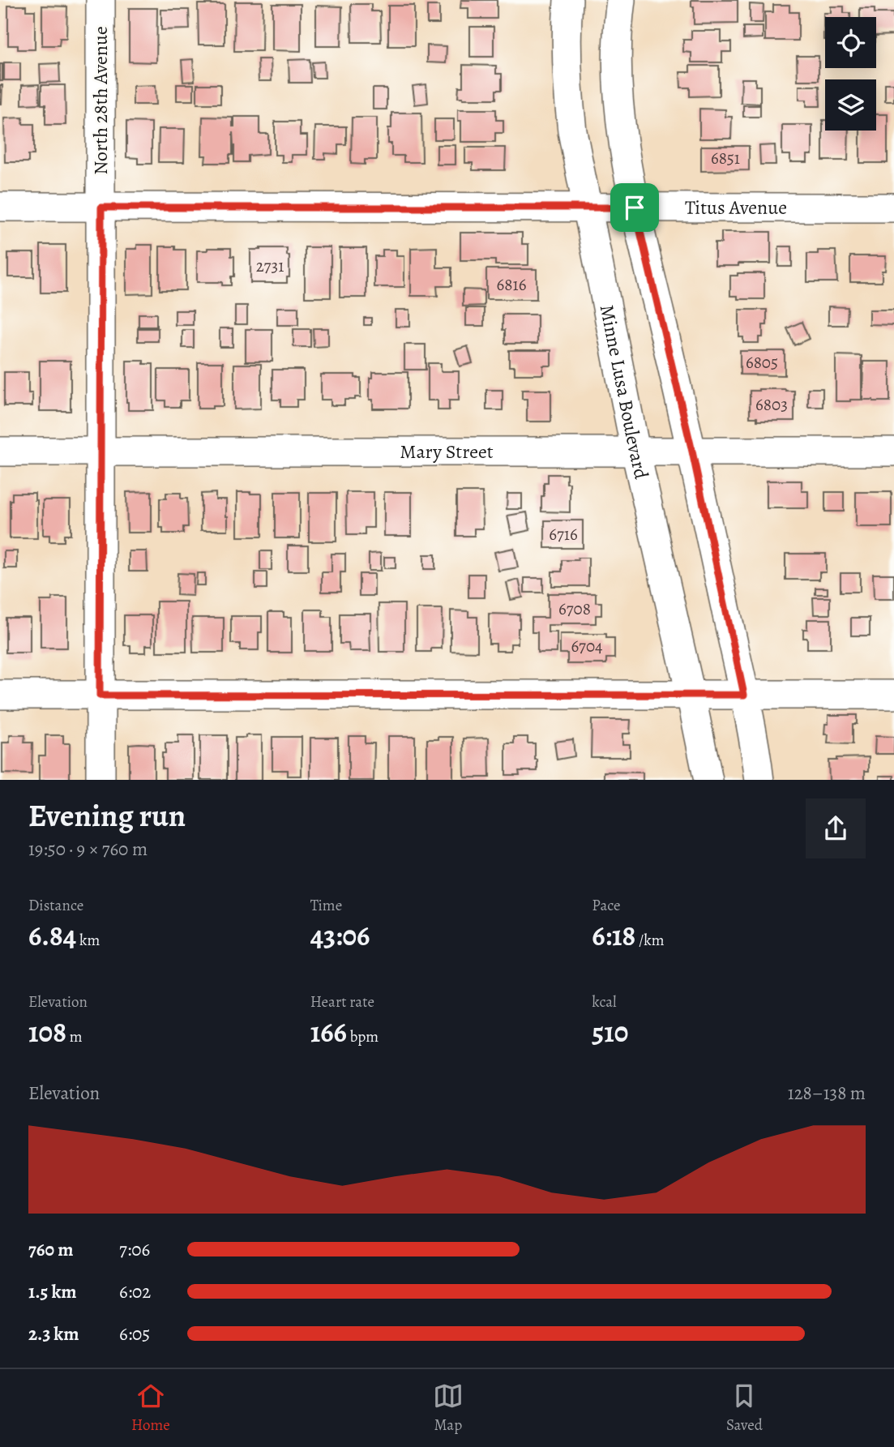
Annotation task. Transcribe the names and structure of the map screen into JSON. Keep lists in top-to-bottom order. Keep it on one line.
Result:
{"streets":{"street":["North 28th Avenue","Titus Avenue","Minne Lusa Boulevard","Mary Street"]},"crossings":[["North 28th Avenue","Titus Avenue"],["North 28th Avenue","Mary Street"],["Titus Avenue","Minne Lusa Boulevard"],["Minne Lusa Boulevard","Mary Street"]],"house_numbers":["6851","2731","6816","6805","6803","6716","6708","6704"],"page":{"heading":["Evening run","19:50 · 9 × 760 m"],"stats":[["Distance","6.84 km"],["Time","43:06"],["Pace","6:18 /km"],["Elevation","108 m"],["Heart rate","166 bpm"],["kcal","510"]],"chart":["Elevation","128–138 m"],"list":[{"name":"760 m","note":"7:06"},{"name":"1.5 km","note":"6:02"},{"name":"2.3 km","note":"6:05"}],"tabs":["Home","Map","Saved"]}}
